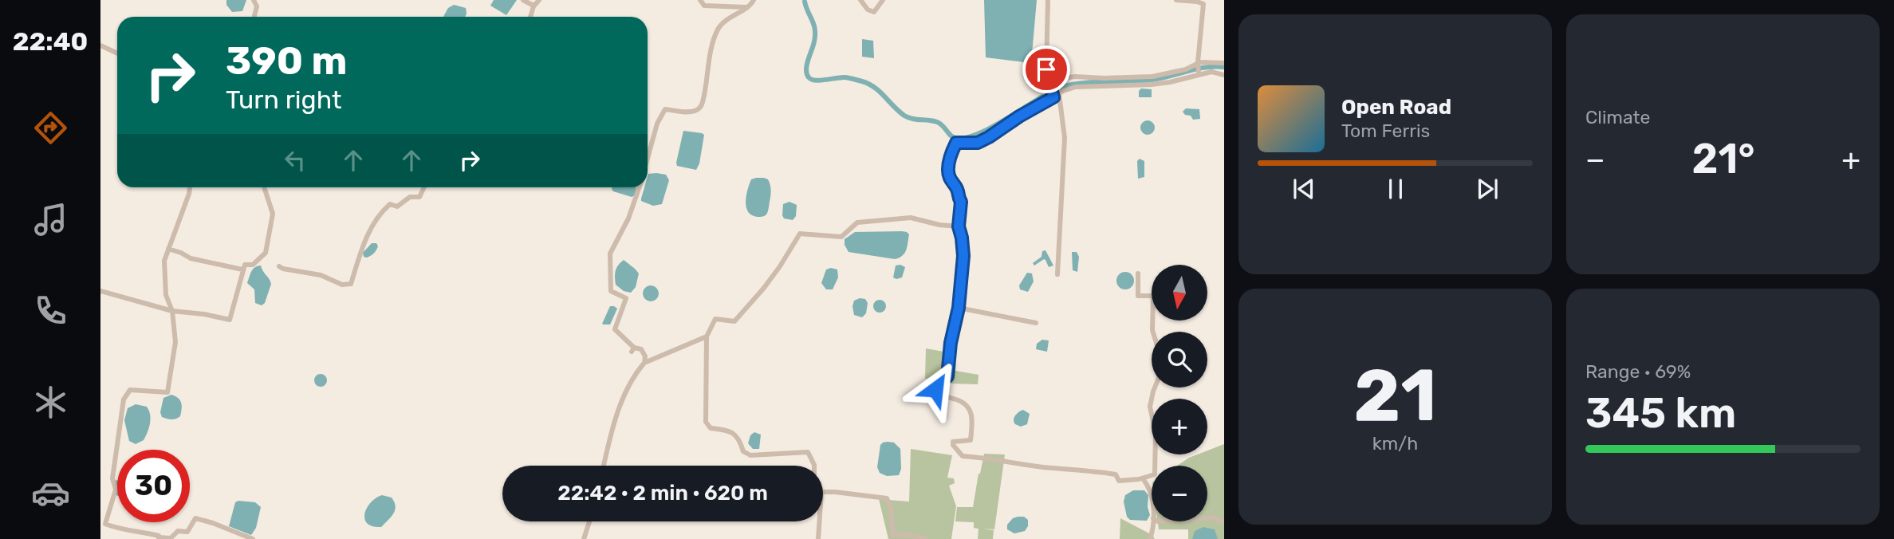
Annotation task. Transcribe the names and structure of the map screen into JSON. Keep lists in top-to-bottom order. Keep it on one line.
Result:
{"north":"bottom","page":{"tabs":"22:40","tile":["Climate",["21","km/h"],["Range · 69%","345 km"]],"turn":["390 m","Turn right"],"song":["Open Road","Tom Ferris"],"heat":["−","21°","+"],"map_buttons":["+","−"],"limit":"30","trip":"22:42 · 2 min · 620 m"}}
